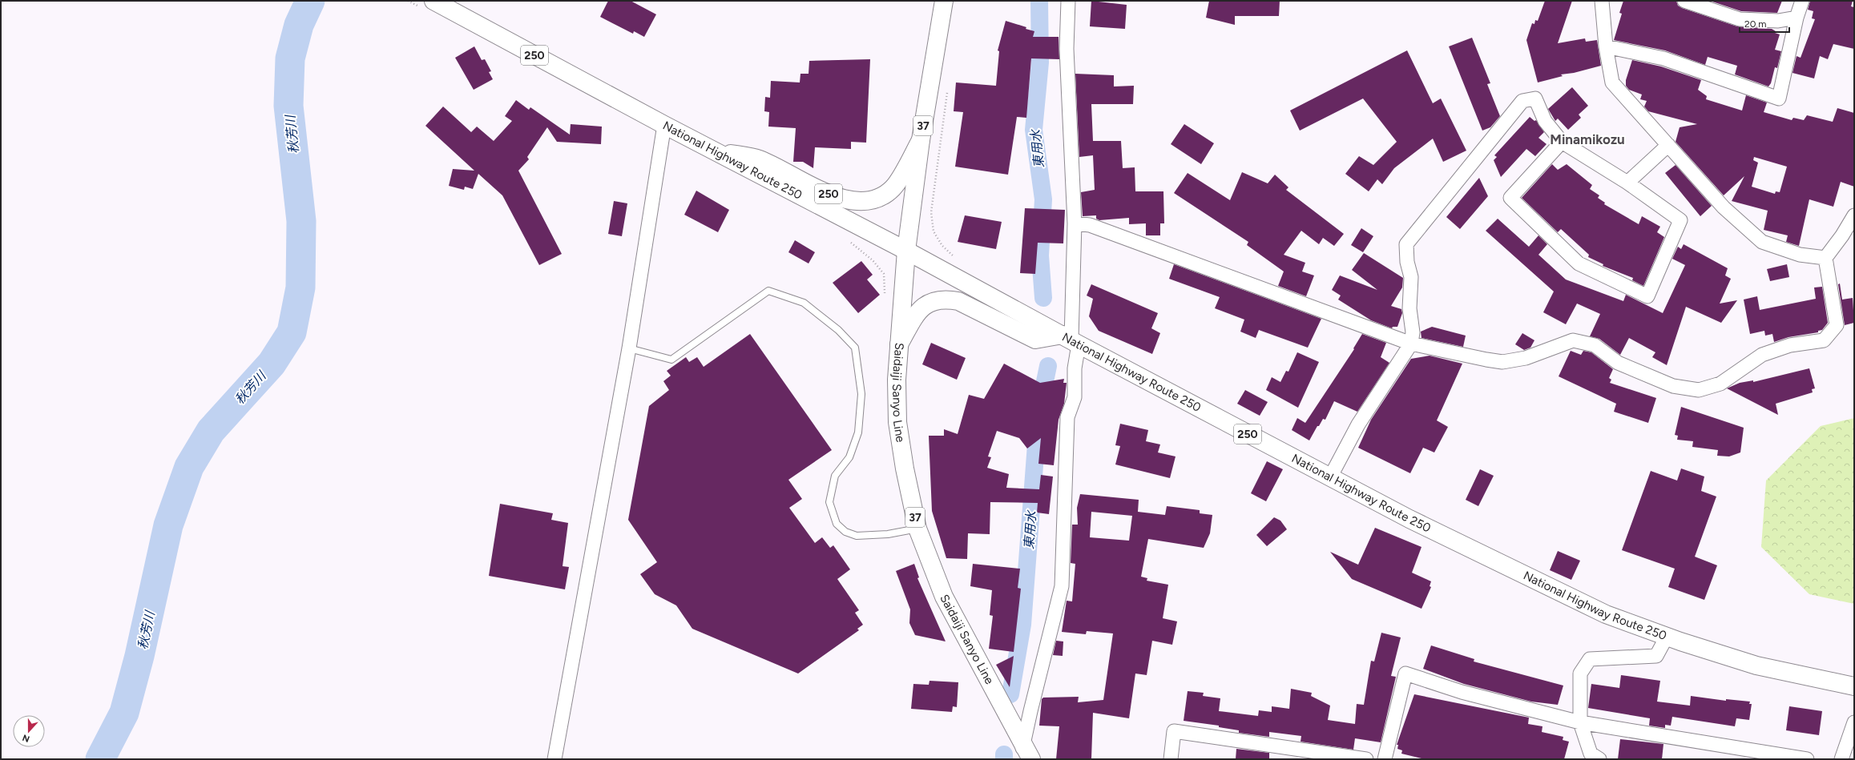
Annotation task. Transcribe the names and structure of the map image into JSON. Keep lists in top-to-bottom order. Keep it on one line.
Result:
{"streets":{"main road":["250","37","National Highway Route 250","Saidaiji Sanyo Line"]},"crossings":[["250","National Highway Route 250"],["250","Saidaiji Sanyo Line"],["National Highway Route 250","Saidaiji Sanyo Line"]],"districts":["Minamikozu"],"water":["秋芳川","東用水"],"scale_bar":"20 m","north":"bottom"}
